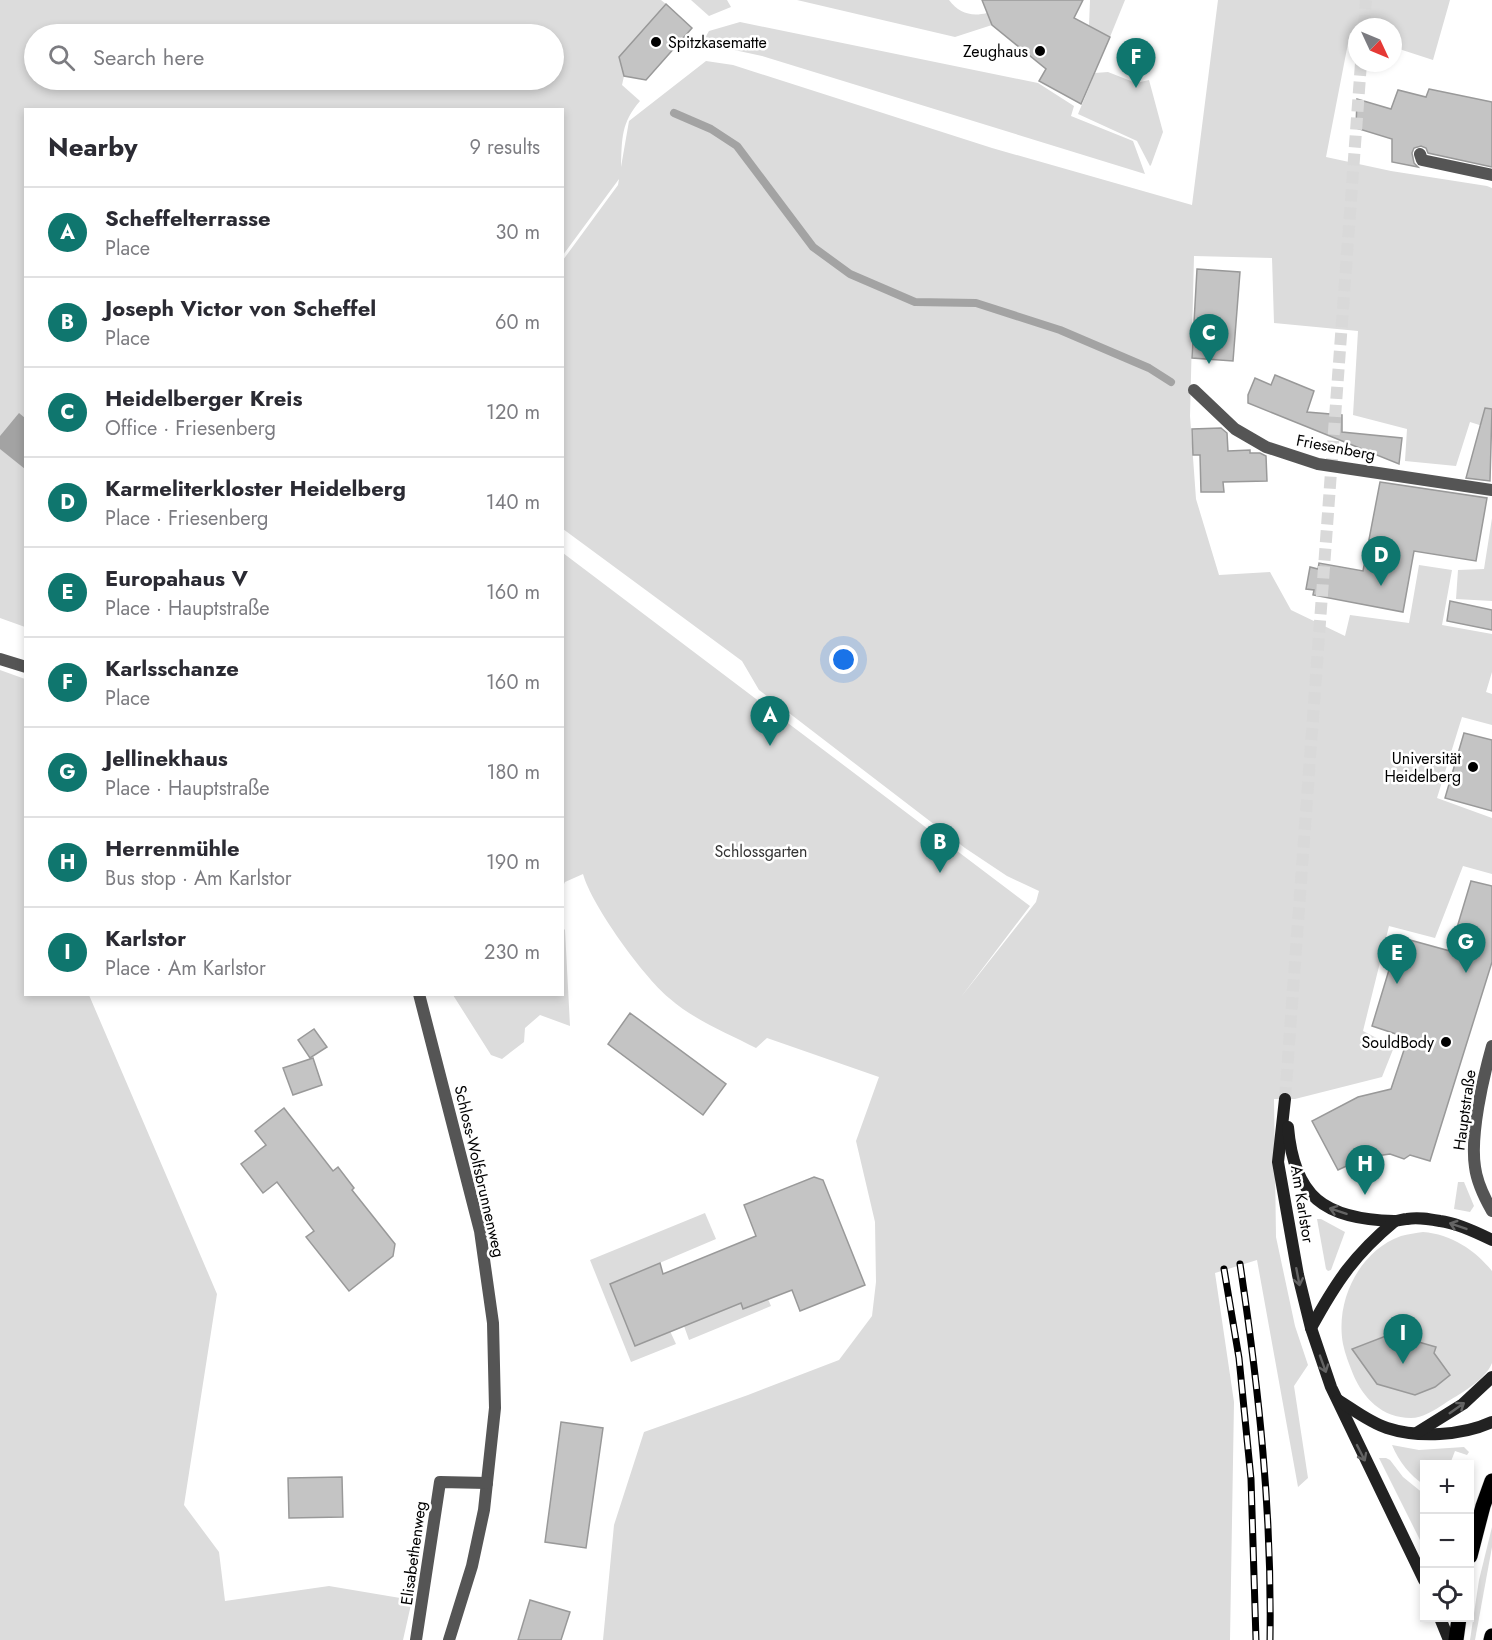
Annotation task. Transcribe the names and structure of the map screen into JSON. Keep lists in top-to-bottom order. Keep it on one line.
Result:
{"streets":{"main road":["Am Karlstor"],"street":["Friesenberg","Hauptstraße","Schloss-Wolfsbrunnenweg","Elisabethenweg"]},"crossings":[["Schloss-Wolfsbrunnenweg","Elisabethenweg"]],"parks":["Schlossgarten"],"places":["Spitzkasematte","Zeughaus","Universität Heidelberg","SouldBody"],"north":"bottom right","page":{"search":"Search here","pins":["F","C","D","A","B","G","E","H","I"],"heading":["Nearby","9 results"],"list":[{"mark":"A","name":"Scheffelterrasse","note":"Place","value":"30 m"},{"mark":"B","name":"Joseph Victor von Scheffel","note":"Place","value":"60 m"},{"mark":"C","name":"Heidelberger Kreis","note":"Office · Friesenberg","value":"120 m"},{"mark":"D","name":"Karmeliterkloster Heidelberg","note":"Place · Friesenberg","value":"140 m"},{"mark":"E","name":"Europahaus V","note":"Place · Hauptstraße","value":"160 m"},{"mark":"F","name":"Karlsschanze","note":"Place","value":"160 m"},{"mark":"G","name":"Jellinekhaus","note":"Place · Hauptstraße","value":"180 m"},{"mark":"H","name":"Herrenmühle","note":"Bus stop · Am Karlstor","value":"190 m"},{"mark":"I","name":"Karlstor","note":"Place · Am Karlstor","value":"230 m"}],"map_buttons":["+","−"]}}
